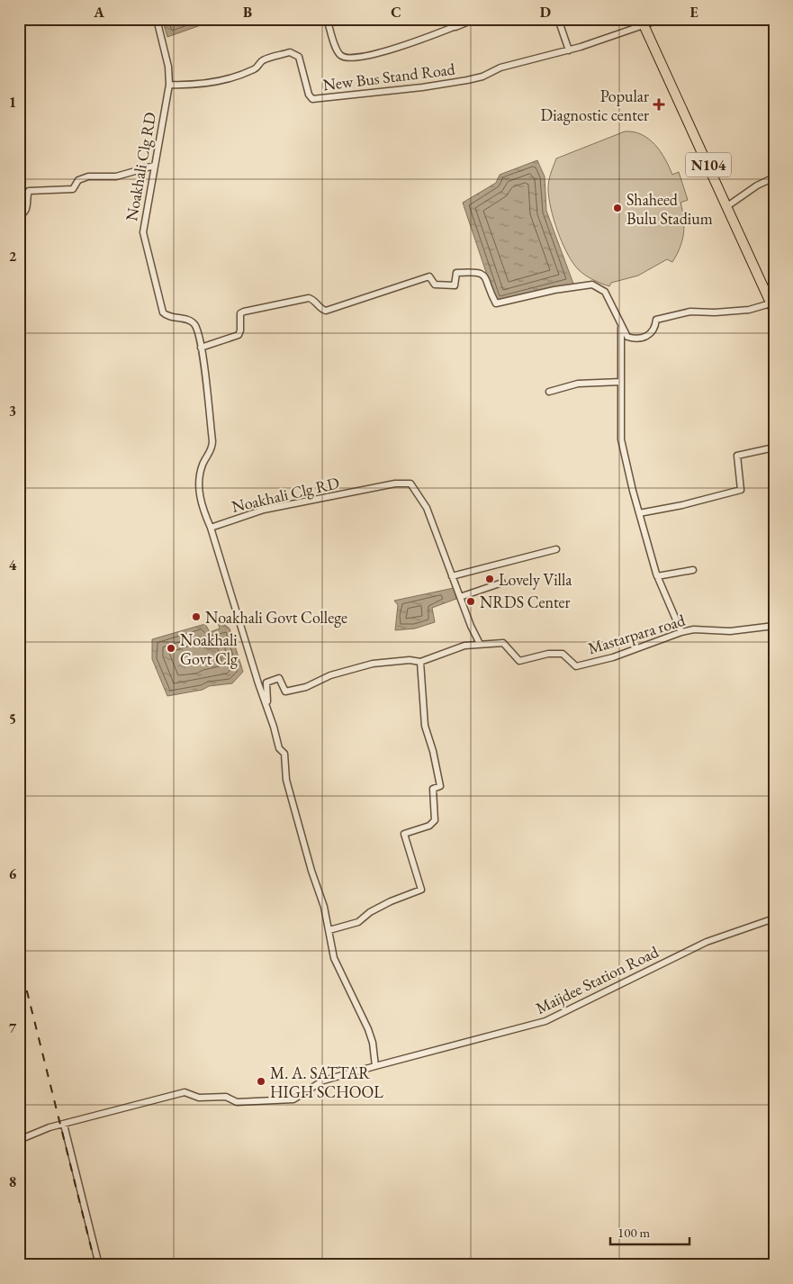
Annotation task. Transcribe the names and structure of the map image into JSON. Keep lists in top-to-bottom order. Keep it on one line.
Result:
{"streets":{"highway":["N104"],"street":["New Bus Stand Road","Noakhali Clg RD","Mastarpara road","Maijdee Station Road"]},"crossings":[["New Bus Stand Road","N104"],["New Bus Stand Road","Noakhali Clg RD"],["Noakhali Clg RD","Mastarpara road"]],"places":{"health":["Popular Diagnostic center"],"other":["Shaheed Bulu Stadium","Lovely Villa","NRDS Center","Noakhali Govt College","Noakhali Govt Clg","M. A. SATTAR HIGH SCHOOL"]},"scale_bar":"100 m","grid":{"columns":["A","B","C","D","E"],"rows":["1","2","3","4","5","6","7","8"]}}
